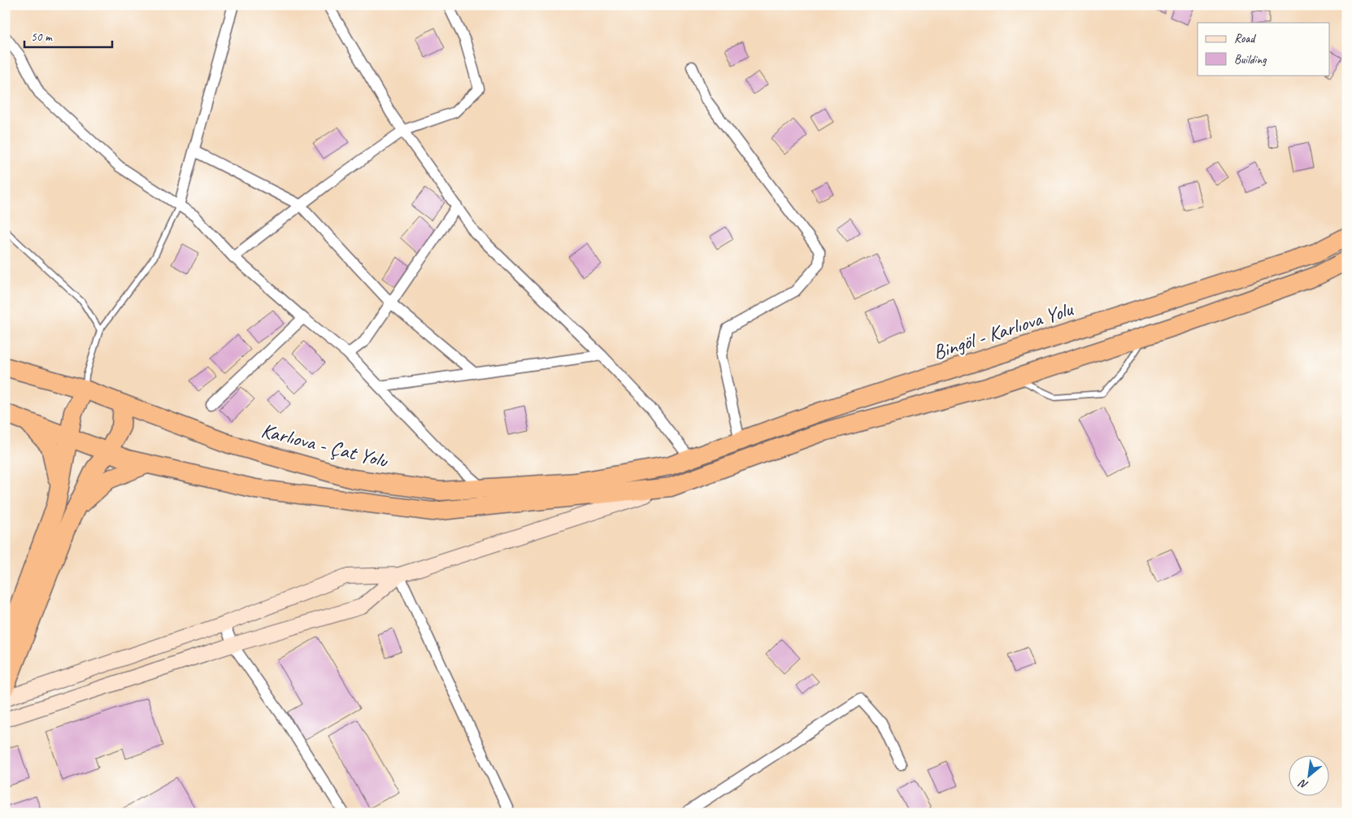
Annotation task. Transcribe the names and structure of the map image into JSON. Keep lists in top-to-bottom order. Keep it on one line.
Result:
{"streets":{"highway":["Bingöl - Karlıova Yolu","Karlıova - Çat Yolu"]},"crossings":[["Bingöl - Karlıova Yolu","Karlıova - Çat Yolu"]],"legend":["Road","Building"],"scale_bar":"50 m","north":"bottom left"}
